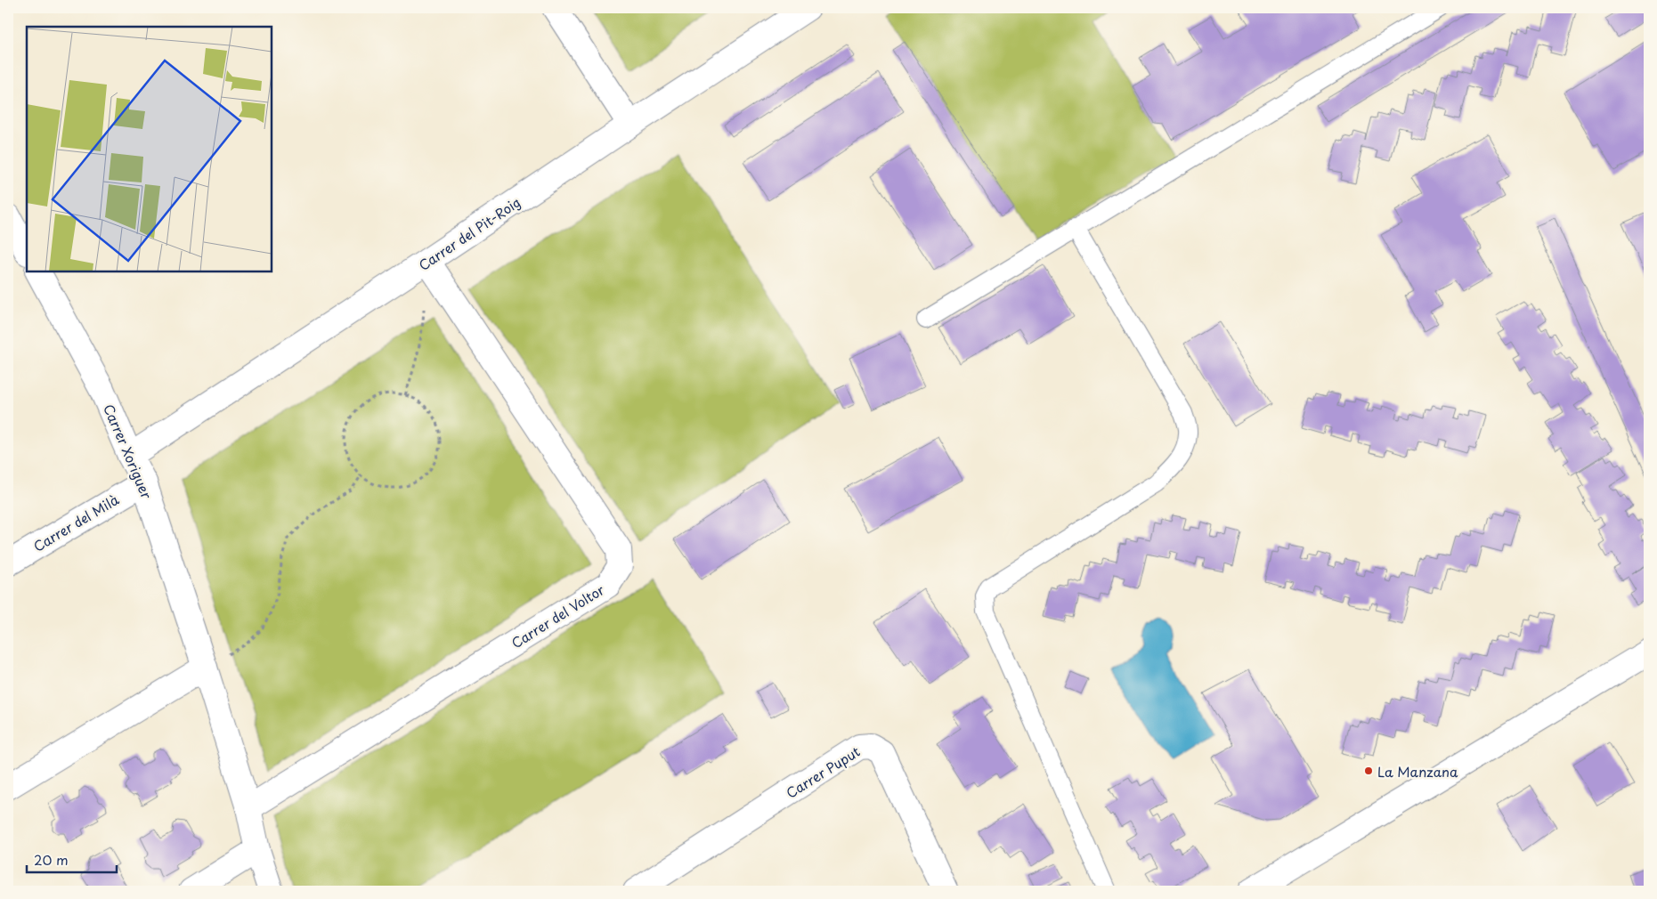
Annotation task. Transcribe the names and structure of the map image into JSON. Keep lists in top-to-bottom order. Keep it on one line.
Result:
{"streets":{"street":["Carrer del Pit-Roig","Carrer Xoriguer","Carrer del Milà","Carrer del Voltor","Carrer Puput"]},"crossings":[["Carrer del Pit-Roig","Carrer Xoriguer"],["Carrer del Pit-Roig","Carrer del Voltor"],["Carrer Xoriguer","Carrer del Milà"],["Carrer Xoriguer","Carrer del Voltor"]],"places":["La Manzana"],"scale_bar":"20 m"}
